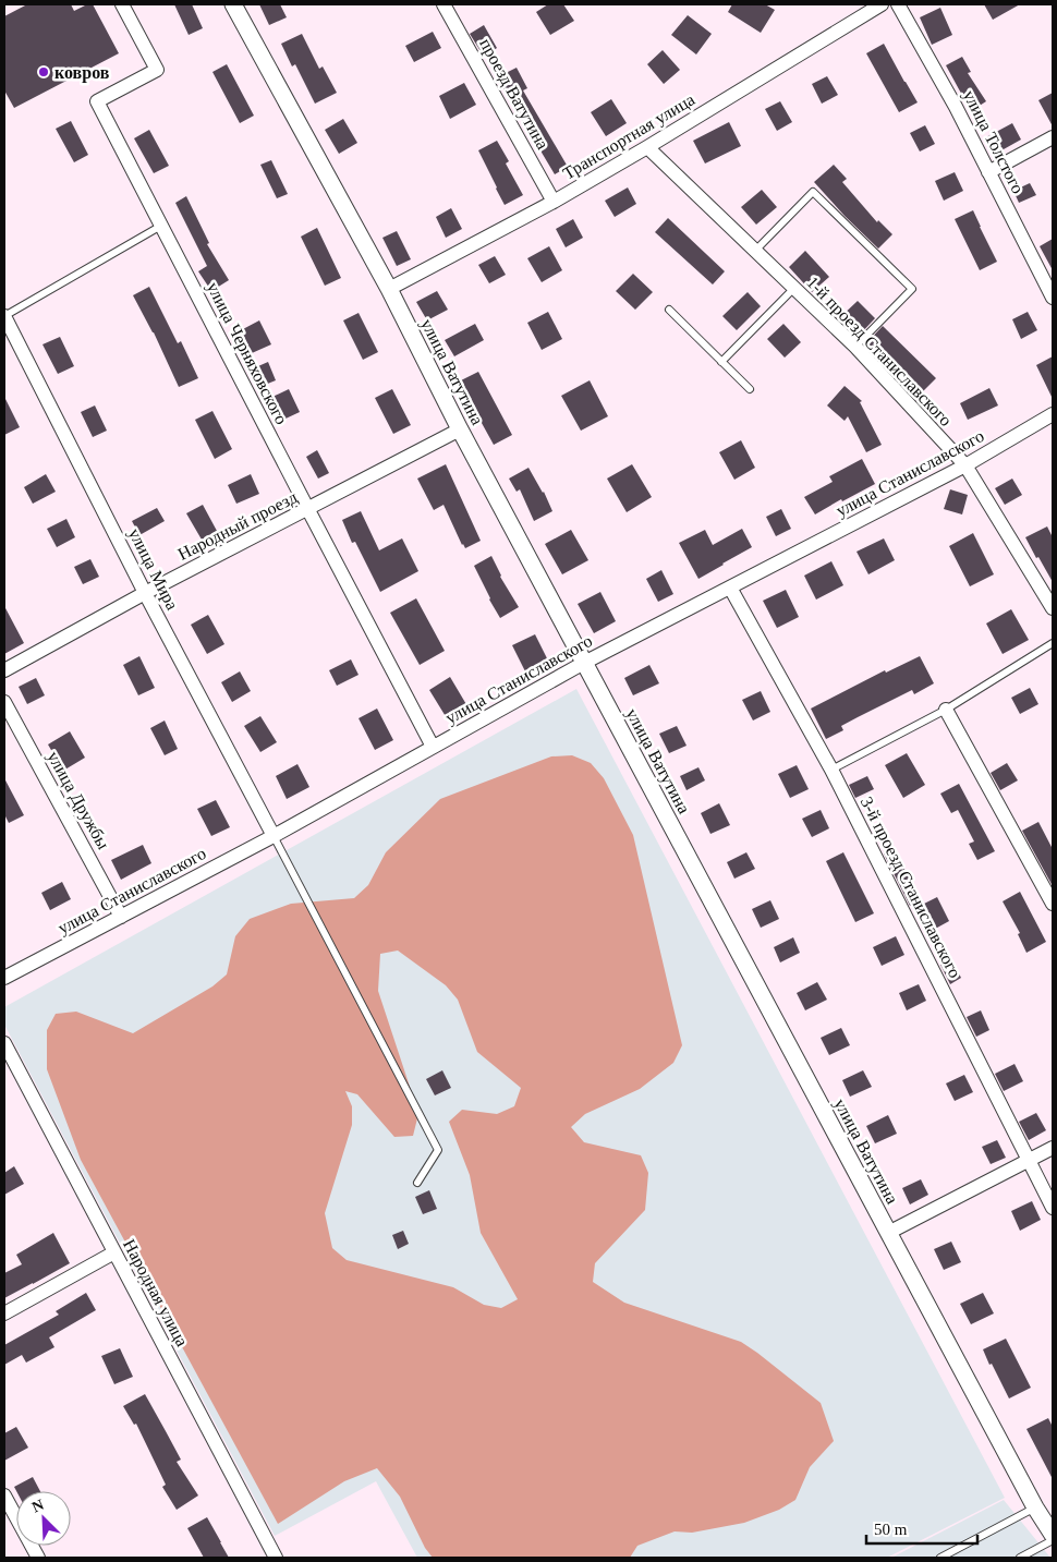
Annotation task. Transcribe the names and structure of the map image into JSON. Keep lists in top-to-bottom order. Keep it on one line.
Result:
{"streets":{"street":["проезд Ватутина","Транспортная улица","улица Толстого","1-й проезд Станиславского","улица Черняховского","улица Ватутина","улица Станиславского","Народный проезд","улица Мира","улица Дружбы","3-й проезд Станиславского","Народная улица"]},"crossings":[["проезд Ватутина","Транспортная улица"],["Транспортная улица","1-й проезд Станиславского"],["Транспортная улица","улица Ватутина"],["1-й проезд Станиславского","улица Станиславского"],["улица Черняховского","улица Станиславского"],["улица Черняховского","Народный проезд"],["улица Ватутина","улица Станиславского"],["улица Ватутина","Народный проезд"],["улица Станиславского","улица Мира"],["улица Станиславского","улица Дружбы"],["улица Станиславского","3-й проезд Станиславского"],["Народный проезд","улица Мира"]],"places":["ковров"],"scale_bar":"50 m","north":"top left"}
